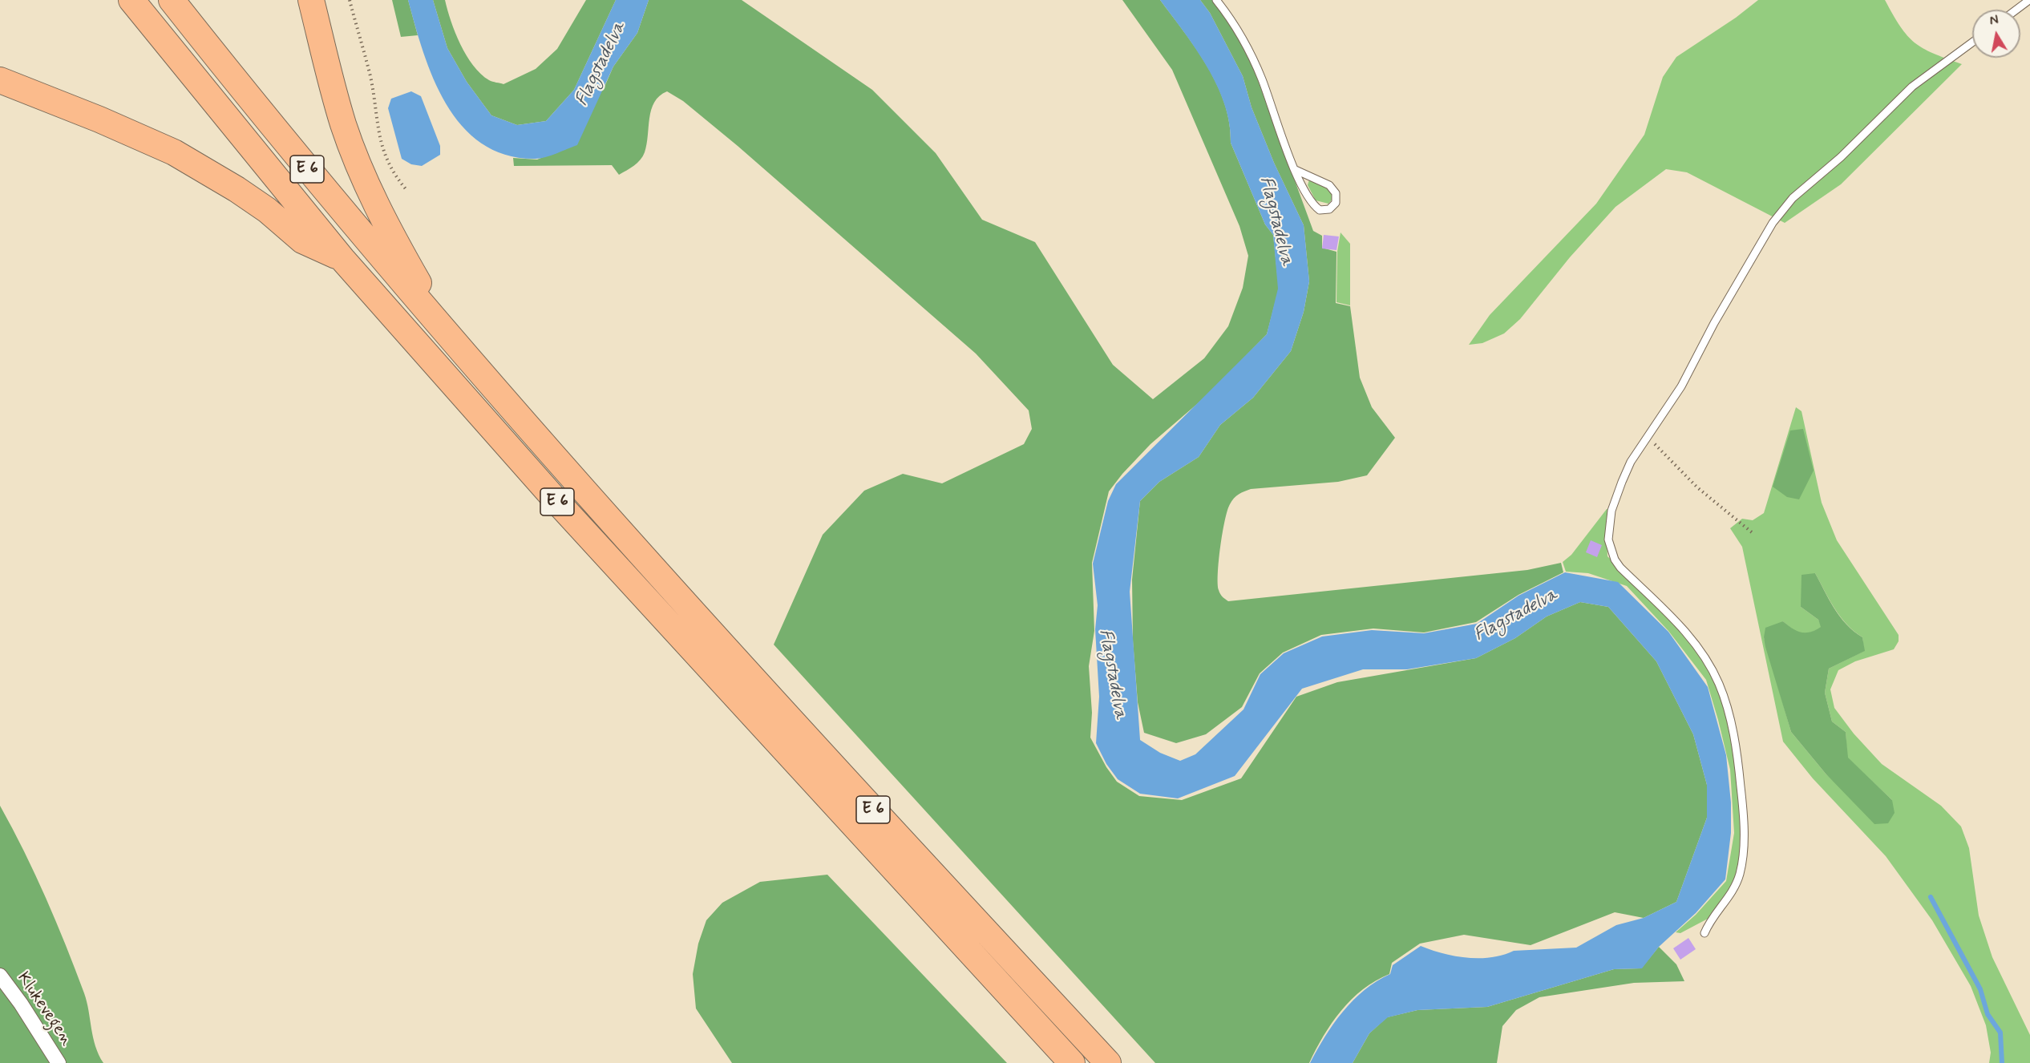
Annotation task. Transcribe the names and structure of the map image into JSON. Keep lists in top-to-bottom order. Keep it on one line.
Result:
{"streets":{"highway":["E 6"],"street":["Klukevegen"]},"water":["Flagstadelva"],"north":"top"}
